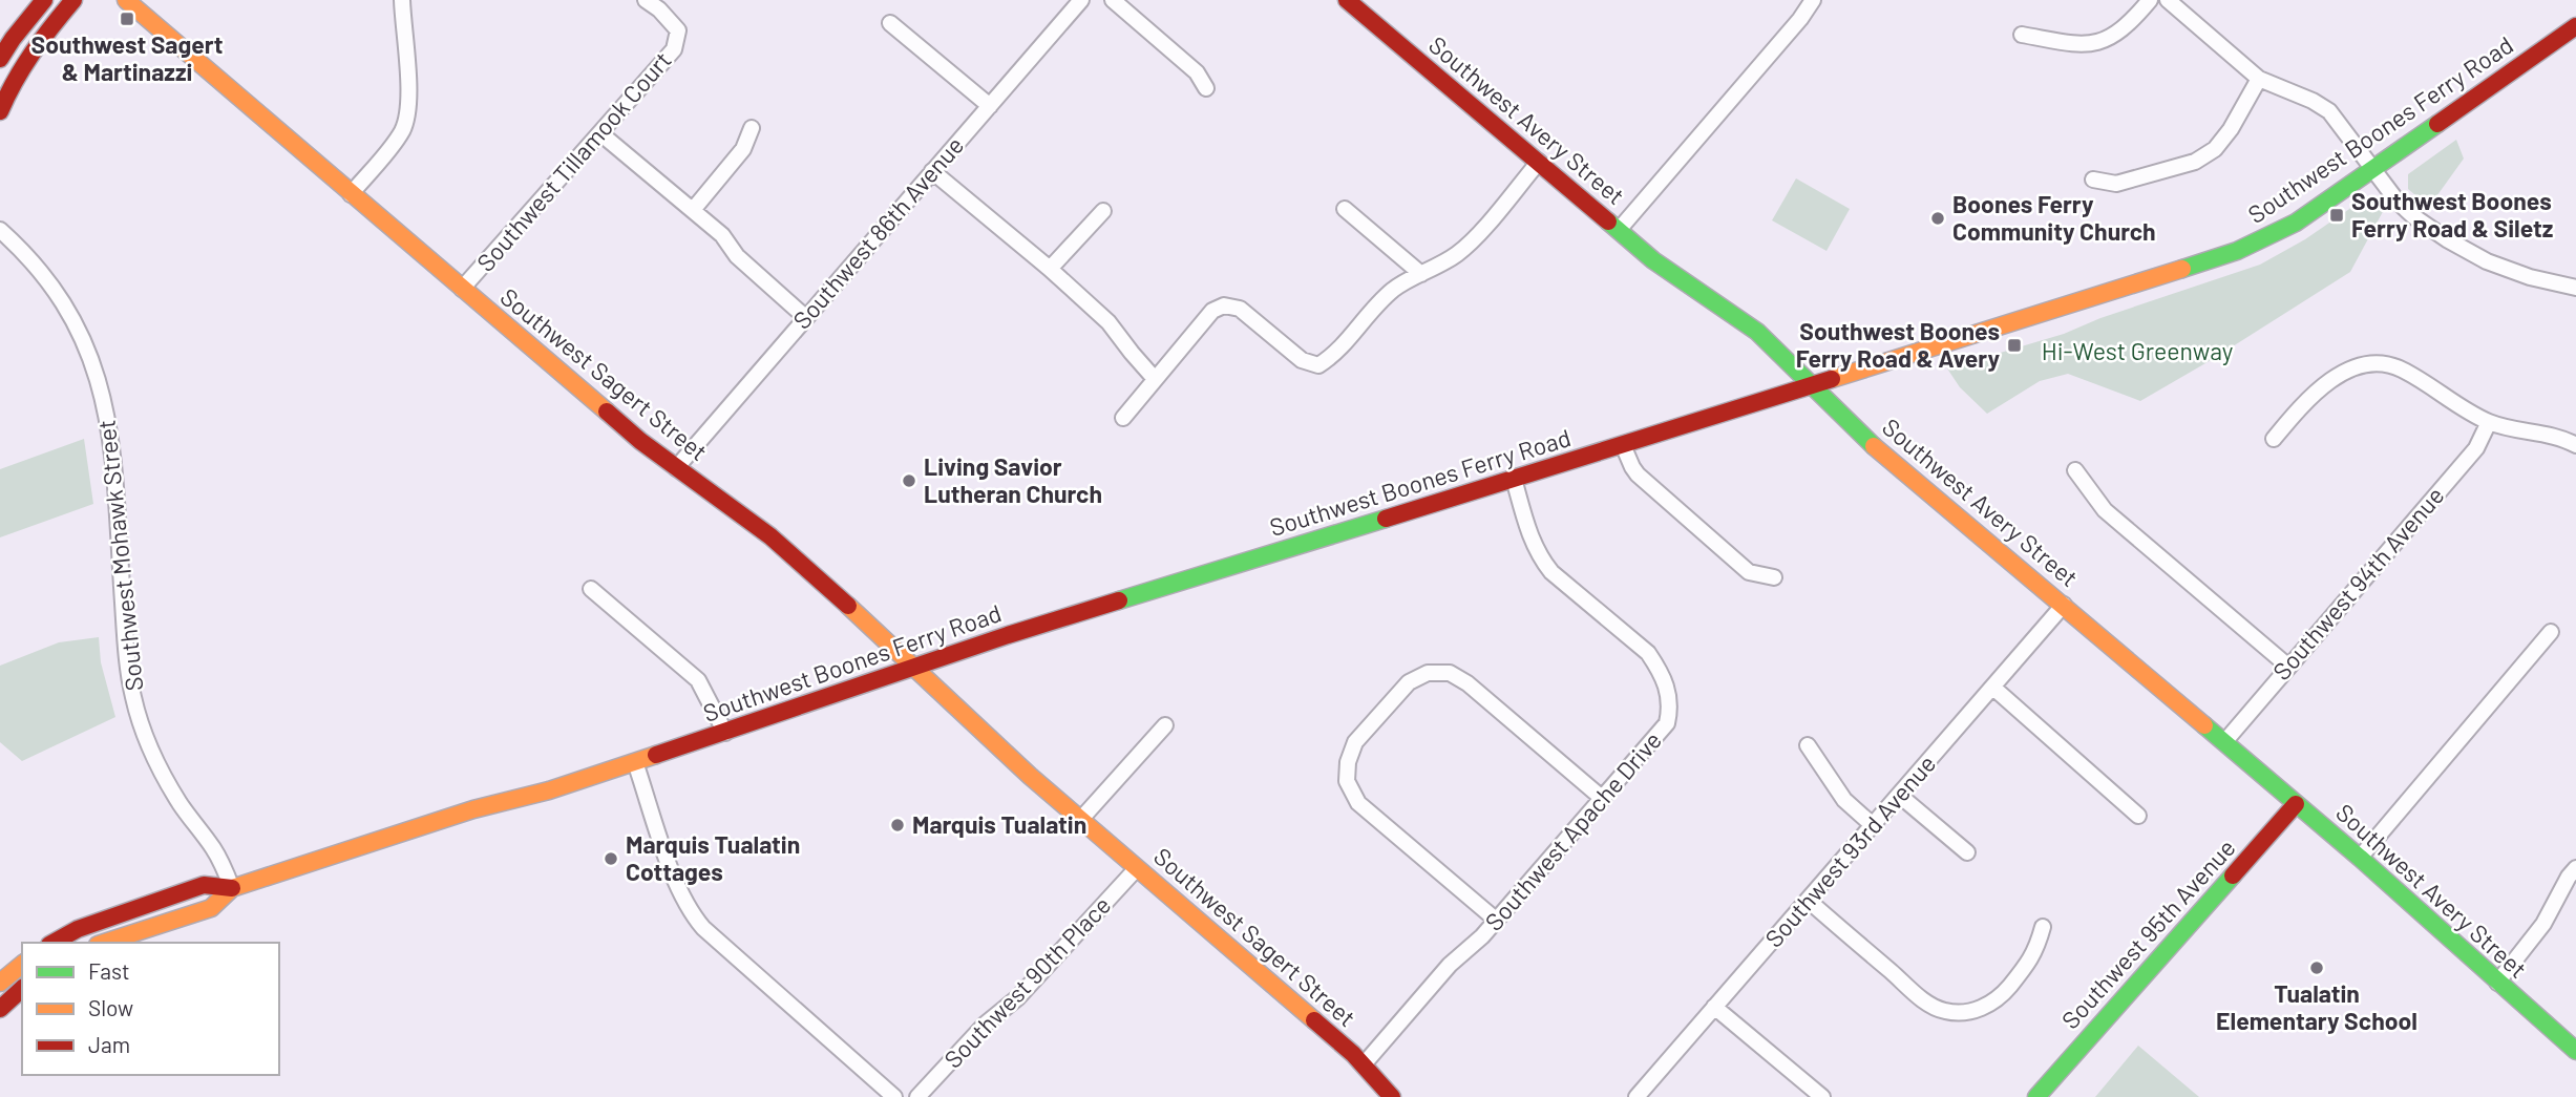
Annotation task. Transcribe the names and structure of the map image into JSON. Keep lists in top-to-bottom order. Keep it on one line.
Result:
{"streets":{"main road":["Southwest Avery Street","Southwest Boones Ferry Road","Southwest Sagert Street","Southwest 95th Avenue"],"street":["Southwest Tillamook Court","Southwest 86th Avenue","Southwest Mohawk Street","Southwest 94th Avenue","Southwest Apache Drive","Southwest 93rd Avenue","Southwest 90th Place"]},"crossings":[["Southwest Avery Street","Southwest Boones Ferry Road"],["Southwest Avery Street","Southwest 94th Avenue"],["Southwest Avery Street","Southwest 93rd Avenue"],["Southwest Avery Street","Southwest 95th Avenue"],["Southwest Boones Ferry Road","Southwest Sagert Street"],["Southwest Boones Ferry Road","Southwest Mohawk Street"],["Southwest Boones Ferry Road","Southwest Apache Drive"],["Southwest Tillamook Court","Southwest Sagert Street"],["Southwest 86th Avenue","Southwest Sagert Street"],["Southwest Sagert Street","Southwest Apache Drive"],["Southwest Sagert Street","Southwest 90th Place"]],"parks":["Hi-West Greenway"],"places":{"transit":["Southwest Sagert & Martinazzi","Southwest Boones Ferry Road & Siletz","Southwest Boones Ferry Road & Avery"],"other":["Boones Ferry Community Church","Living Savior Lutheran Church","Marquis Tualatin","Marquis Tualatin Cottages","Tualatin Elementary School"]},"legend":["Fast","Slow","Jam"]}
